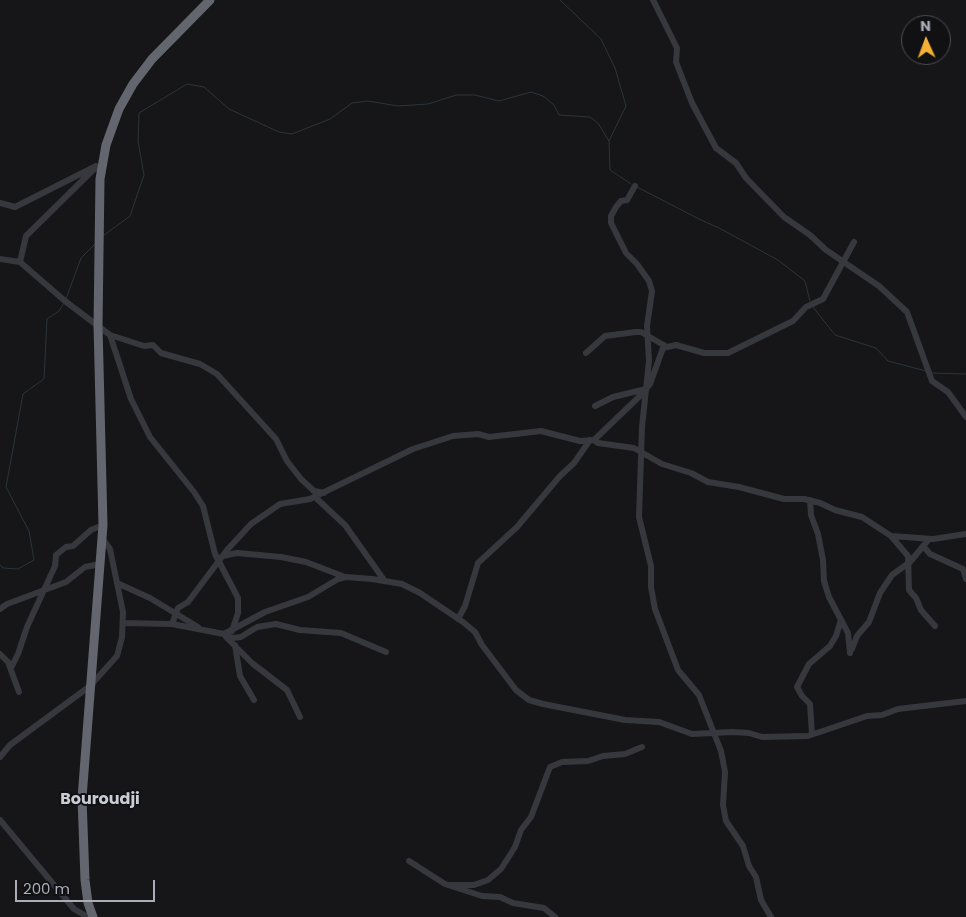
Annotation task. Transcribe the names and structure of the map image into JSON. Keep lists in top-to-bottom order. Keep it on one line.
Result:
{"districts":["Bouroudji"],"scale_bar":"200 m","north":"top"}
